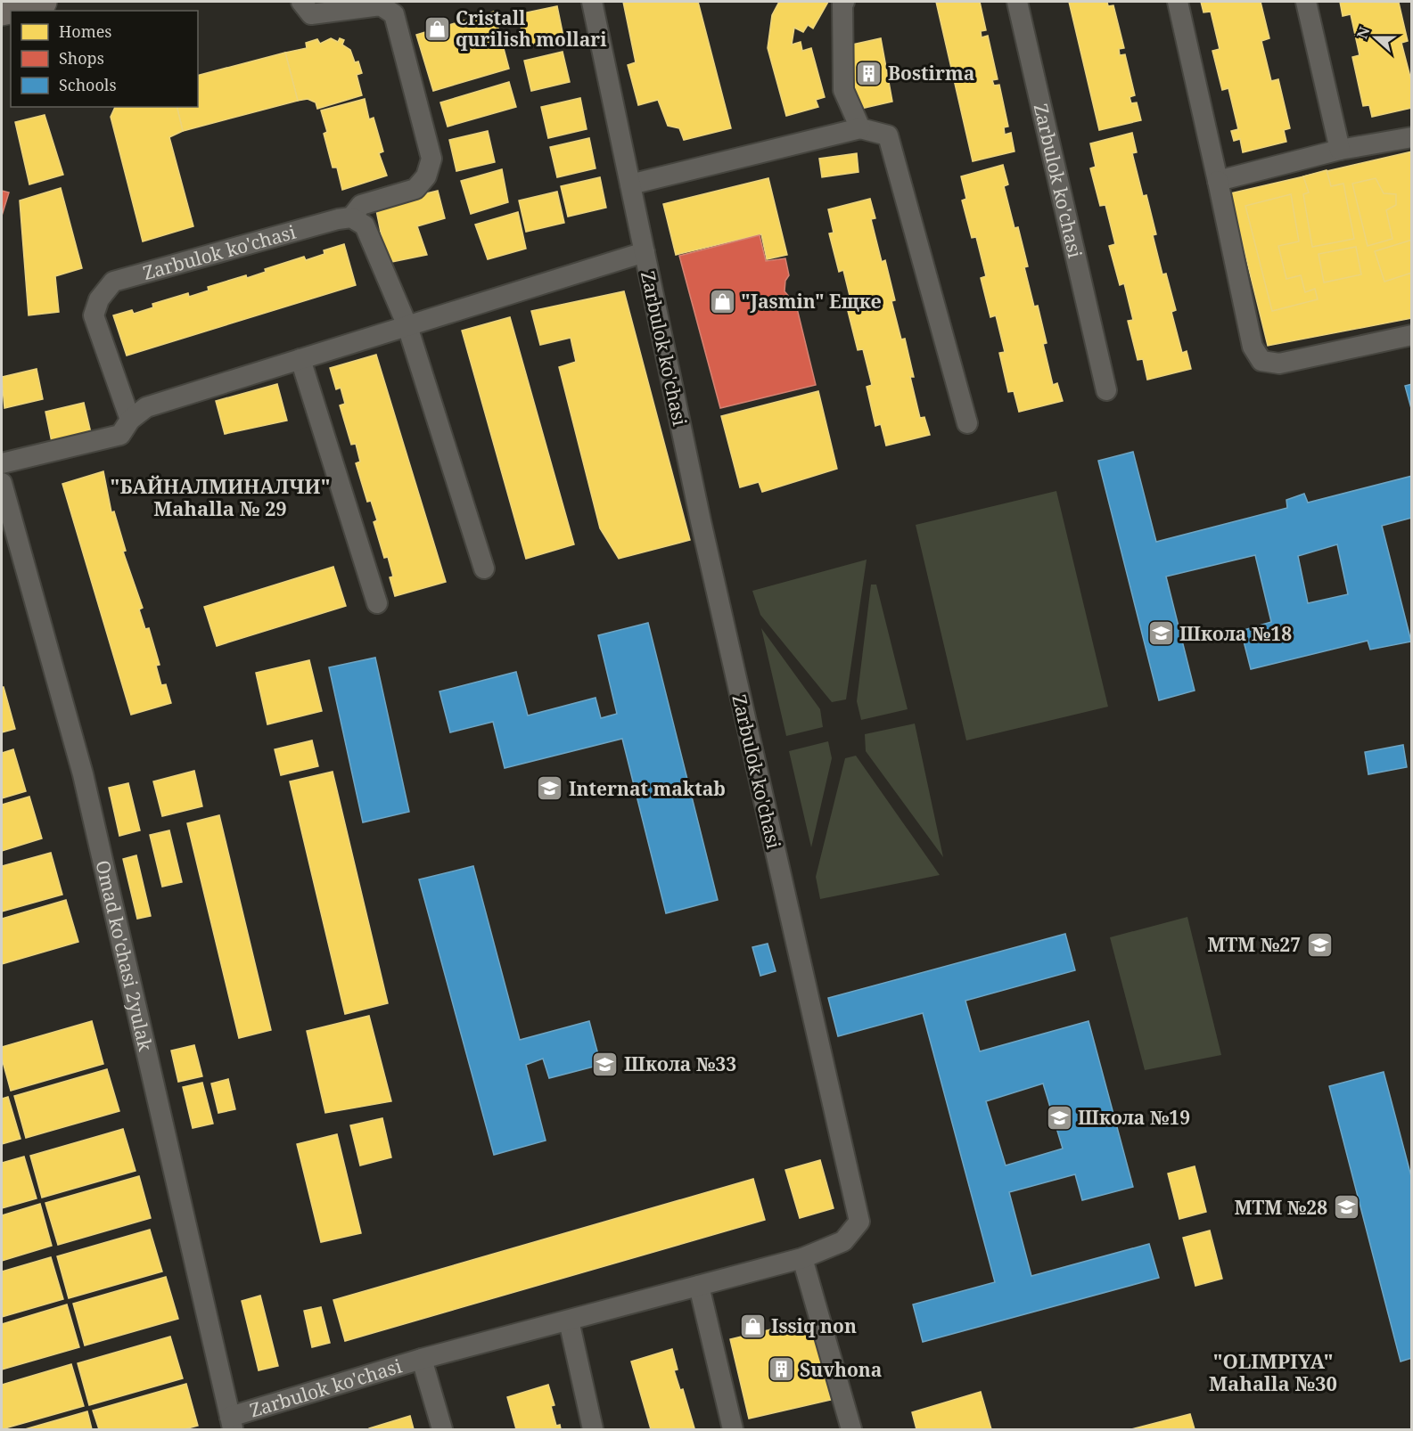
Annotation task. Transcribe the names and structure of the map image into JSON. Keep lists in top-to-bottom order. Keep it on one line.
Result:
{"streets":{"street":["Zarbulok ko'chasi","Omad ko'chasi 2yulak"]},"crossings":[["Zarbulok ko'chasi","Omad ko'chasi 2yulak"]],"districts":["\"БАЙНАЛМИНАЛЧИ\" Mahalla № 29","\"OLIMPIYA\" Mahalla №30"],"places":{"shop":["Cristall qurilish mollari","\"Jasmin\" Ещке","Issiq non"],"building":["Bostirma","Suvhona"],"school or university":["Школа №18","Internat maktab","MTM №27","Школа №33","Школа №19","MTM №28"]},"legend":["Homes","Shops","Schools"],"north":"left"}
